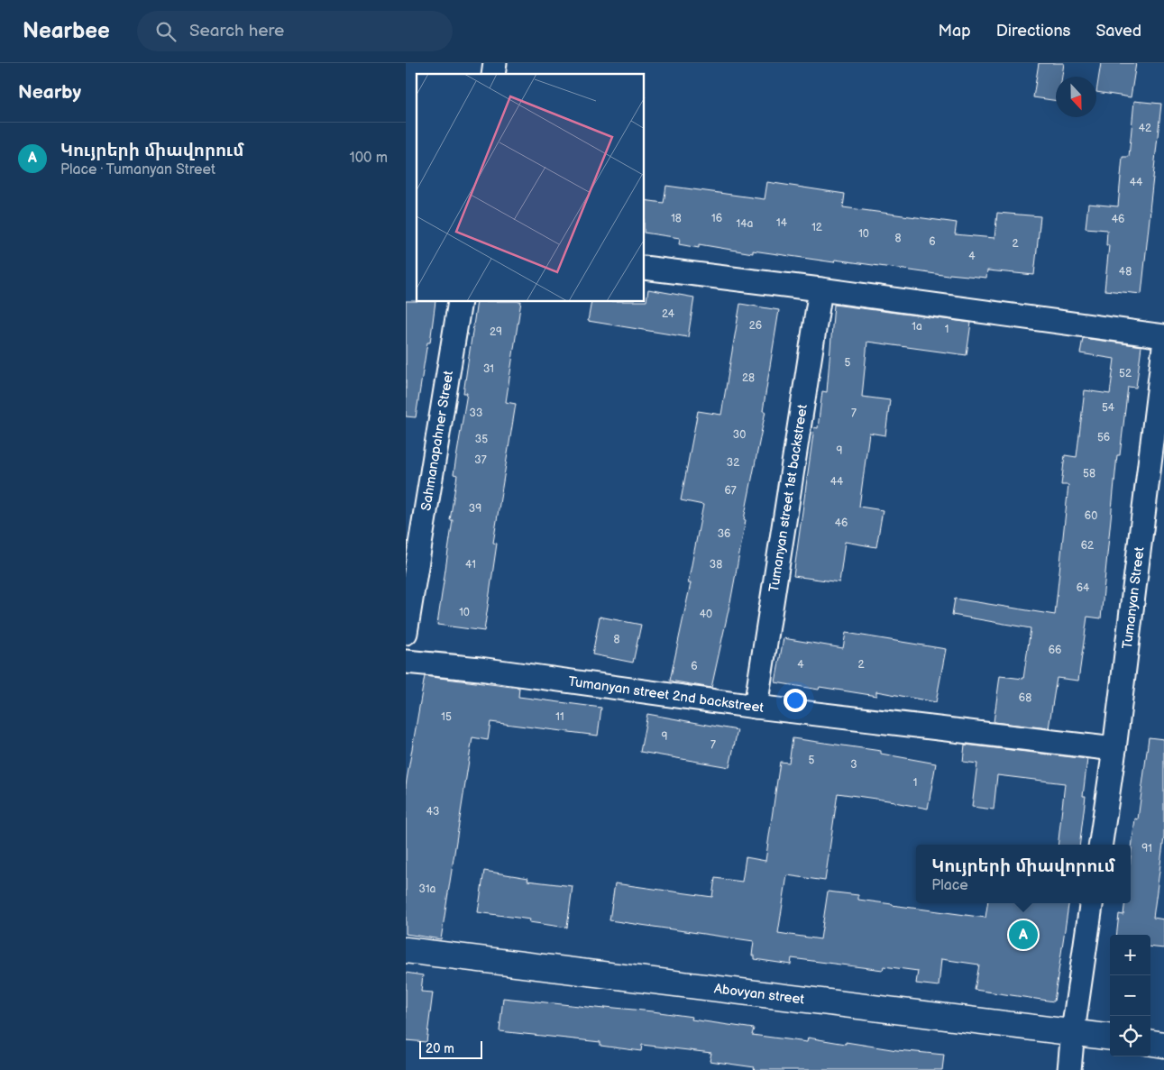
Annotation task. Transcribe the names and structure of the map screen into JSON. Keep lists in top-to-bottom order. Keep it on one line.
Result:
{"streets":{"main road":["Abovyan street"],"street":["Sahmanapahner Street","Tumanyan street 1st backstreet","Tumanyan Street","Tumanyan street 2nd backstreet"]},"crossings":[["Tumanyan street 1st backstreet","Tumanyan street 2nd backstreet"],["Tumanyan Street","Tumanyan street 2nd backstreet"]],"house_numbers":["42","44","18","16","46","14","14a","12","10","8","6","2","4","48","24","26","1a","1","29","5","31","52","28","54","33","7","30","56","35","9","37","32","58","44","67","39","60","46","36","62","41","38","64","10","40","8","66","4","2","6","68","15","11","9","7","5","3","1","43","91","31a"],"scale_bar":"20 m","north":"bottom","page":{"header":"Nearbee","search":"Search here","nav":["Map","Directions","Saved"],"heading":"Nearby","list":[{"mark":"A","name":"Կույրերի միավորում","note":"Place · Tumanyan Street","value":"100 m"}],"popup":["Կույրերի միավորում","Place"],"pins":"A","map_buttons":["+","−"],"scale":"20 m"}}
